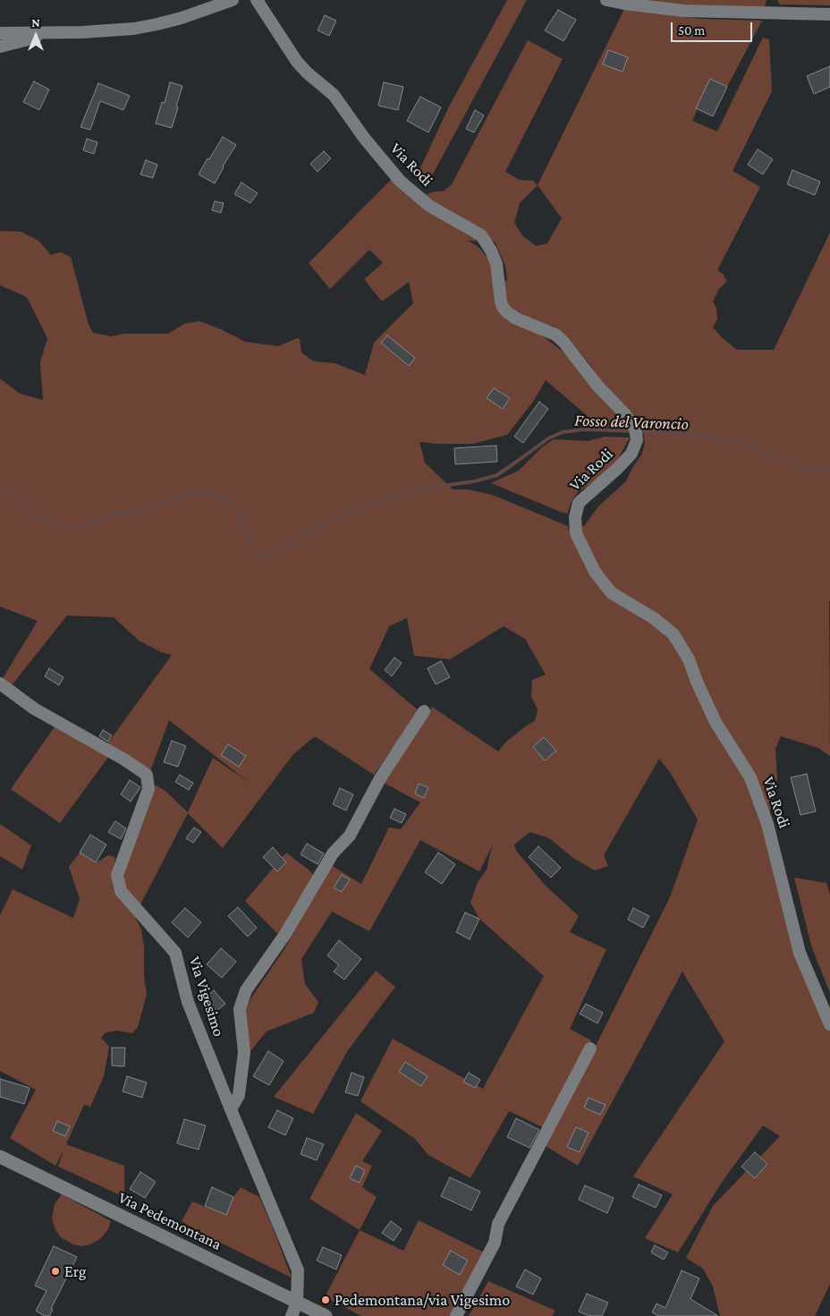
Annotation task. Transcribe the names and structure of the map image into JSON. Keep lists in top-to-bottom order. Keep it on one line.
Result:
{"streets":{"street":["Via Rodi","Via Vigesimo","Via Pedemontana"]},"crossings":[["Via Vigesimo","Via Pedemontana"]],"water":["Fosso del Varoncio"],"places":["Erg","Pedemontana/via Vigesimo"],"scale_bar":"50 m","north":"top"}
